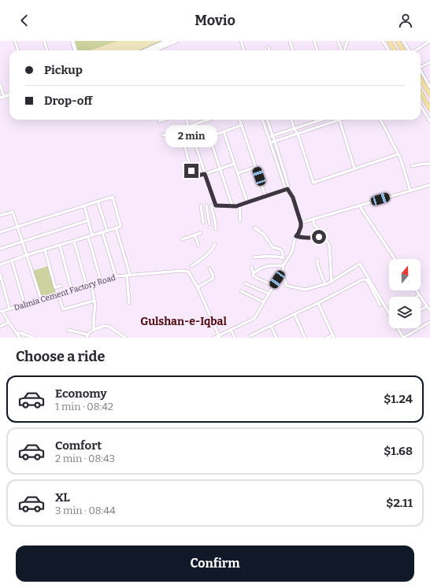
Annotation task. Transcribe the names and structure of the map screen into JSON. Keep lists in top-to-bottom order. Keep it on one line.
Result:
{"streets":{"street":["Dalmia Cement Factory Road"]},"districts":["Gulshan-e-Iqbal"],"north":"top","page":{"header":"Movio","banner":["Pickup","Drop-off"],"bubble":"2 min","heading":"Choose a ride","list":[{"name":"Economy","note":"1 min · 08:42","value":"$1.24"},{"name":"Comfort","note":"2 min · 08:43","value":"$1.68"},{"name":"XL","note":"3 min · 08:44","value":"$2.11"}],"buttons":"Confirm"}}
